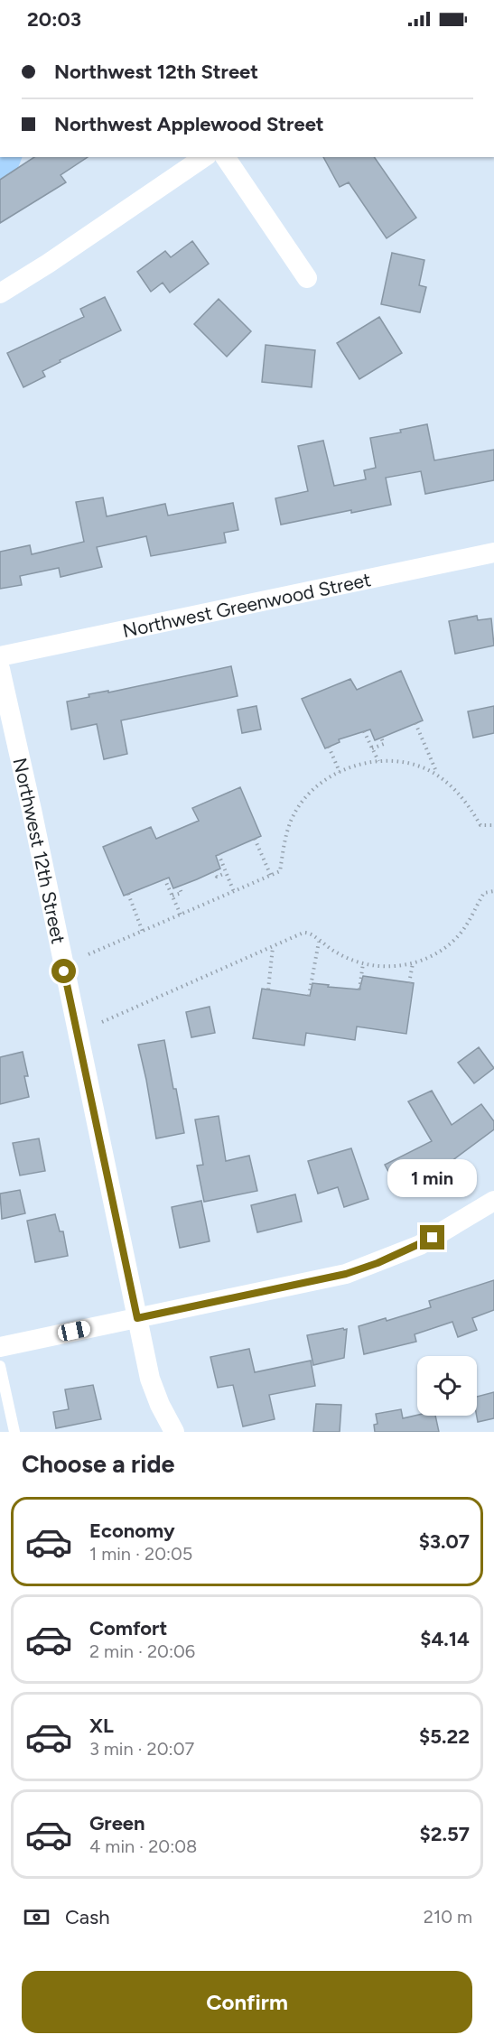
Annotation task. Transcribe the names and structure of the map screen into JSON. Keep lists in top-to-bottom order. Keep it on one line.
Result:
{"streets":{"street":["Northwest Greenwood Street","Northwest 12th Street"]},"page":{"status":"20:03","banner":["Northwest 12th Street","Northwest Applewood Street"],"bubble":"1 min","heading":"Choose a ride","list":[{"name":"Economy","note":"1 min · 20:05","value":"$3.07"},{"name":"Comfort","note":"2 min · 20:06","value":"$4.14"},{"name":"XL","note":"3 min · 20:07","value":"$5.22"},{"name":"Green","note":"4 min · 20:08","value":"$2.57"}],"pay":["Cash","210 m"],"buttons":"Confirm"}}
